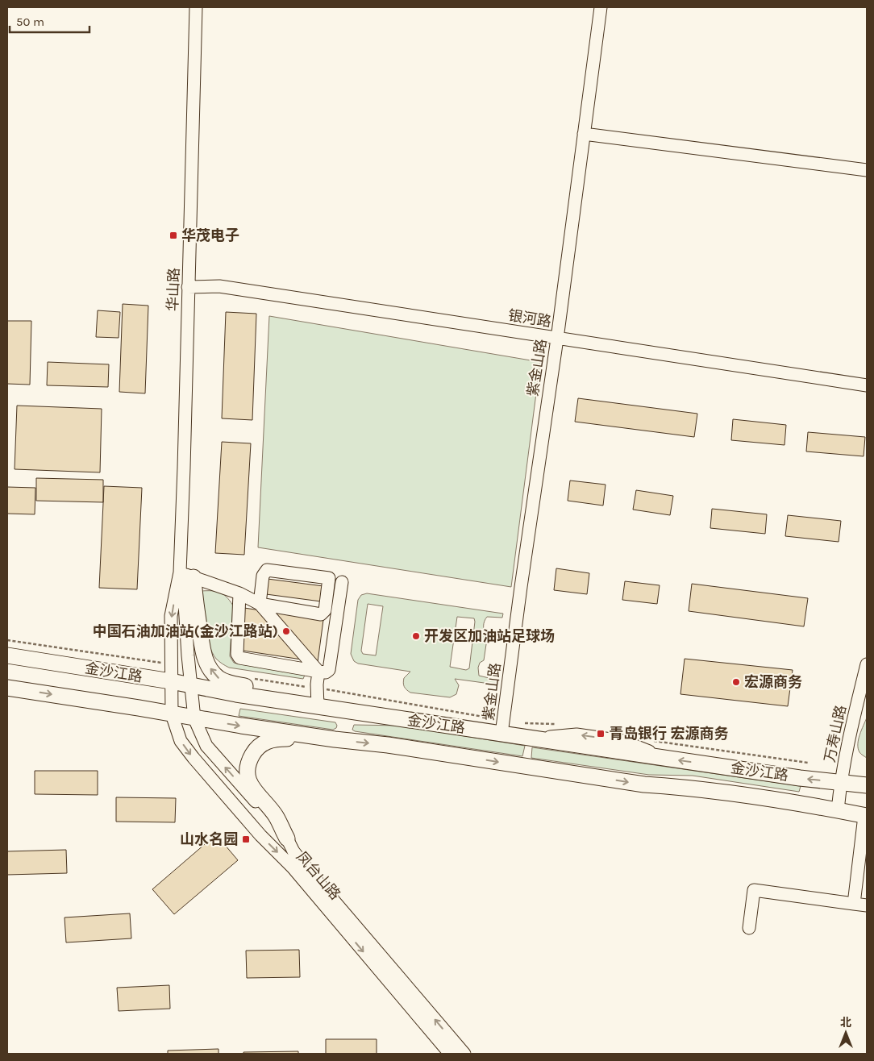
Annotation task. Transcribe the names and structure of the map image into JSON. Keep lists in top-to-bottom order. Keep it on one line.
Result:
{"streets":{"main road":["金沙江路"],"street":["华山路","银河路","紫金山路","万寿山路","凤台山路"]},"crossings":[["华山路","银河路"],["华山路","凤台山路"],["银河路","紫金山路"],["紫金山路","金沙江路"],["金沙江路","万寿山路"],["金沙江路","凤台山路"]],"places":{"transit":["华茂电子","青岛银行 宏源商务","山水名园"],"other":["中国石油加油站(金沙江路站)","开发区加油站足球场","宏源商务"]},"scale_bar":"50 m","north":"top"}
